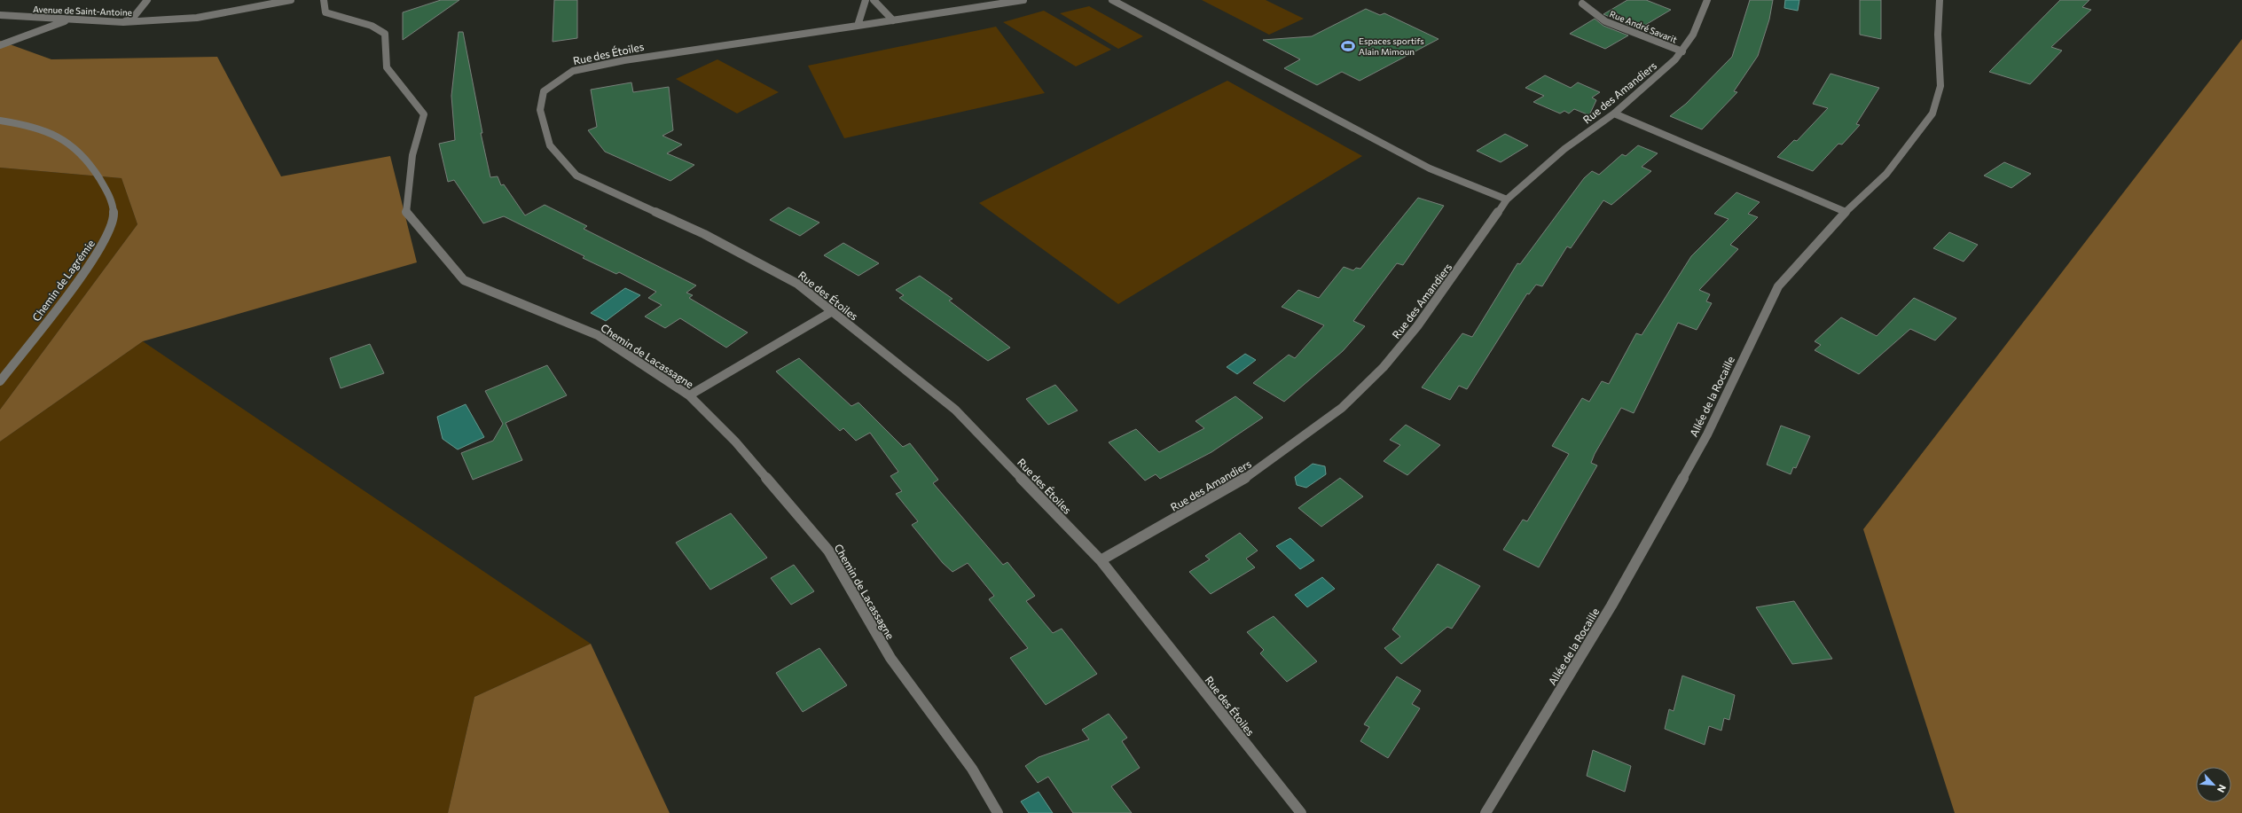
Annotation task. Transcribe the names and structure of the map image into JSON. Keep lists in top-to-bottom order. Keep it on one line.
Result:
{"streets":{"street":["Avenue de Saint-Antoine","Rue André Savarit","Rue des Étoiles","Rue des Amandiers","Chemin de Lagrémie","Chemin de Lacassagne","Allée de la Rocaille"]},"crossings":[["Rue André Savarit","Rue des Amandiers"],["Rue des Étoiles","Rue des Amandiers"]],"places":{"sports":["Espaces sportifs Alain Mimoun"]},"north":"bottom right"}
